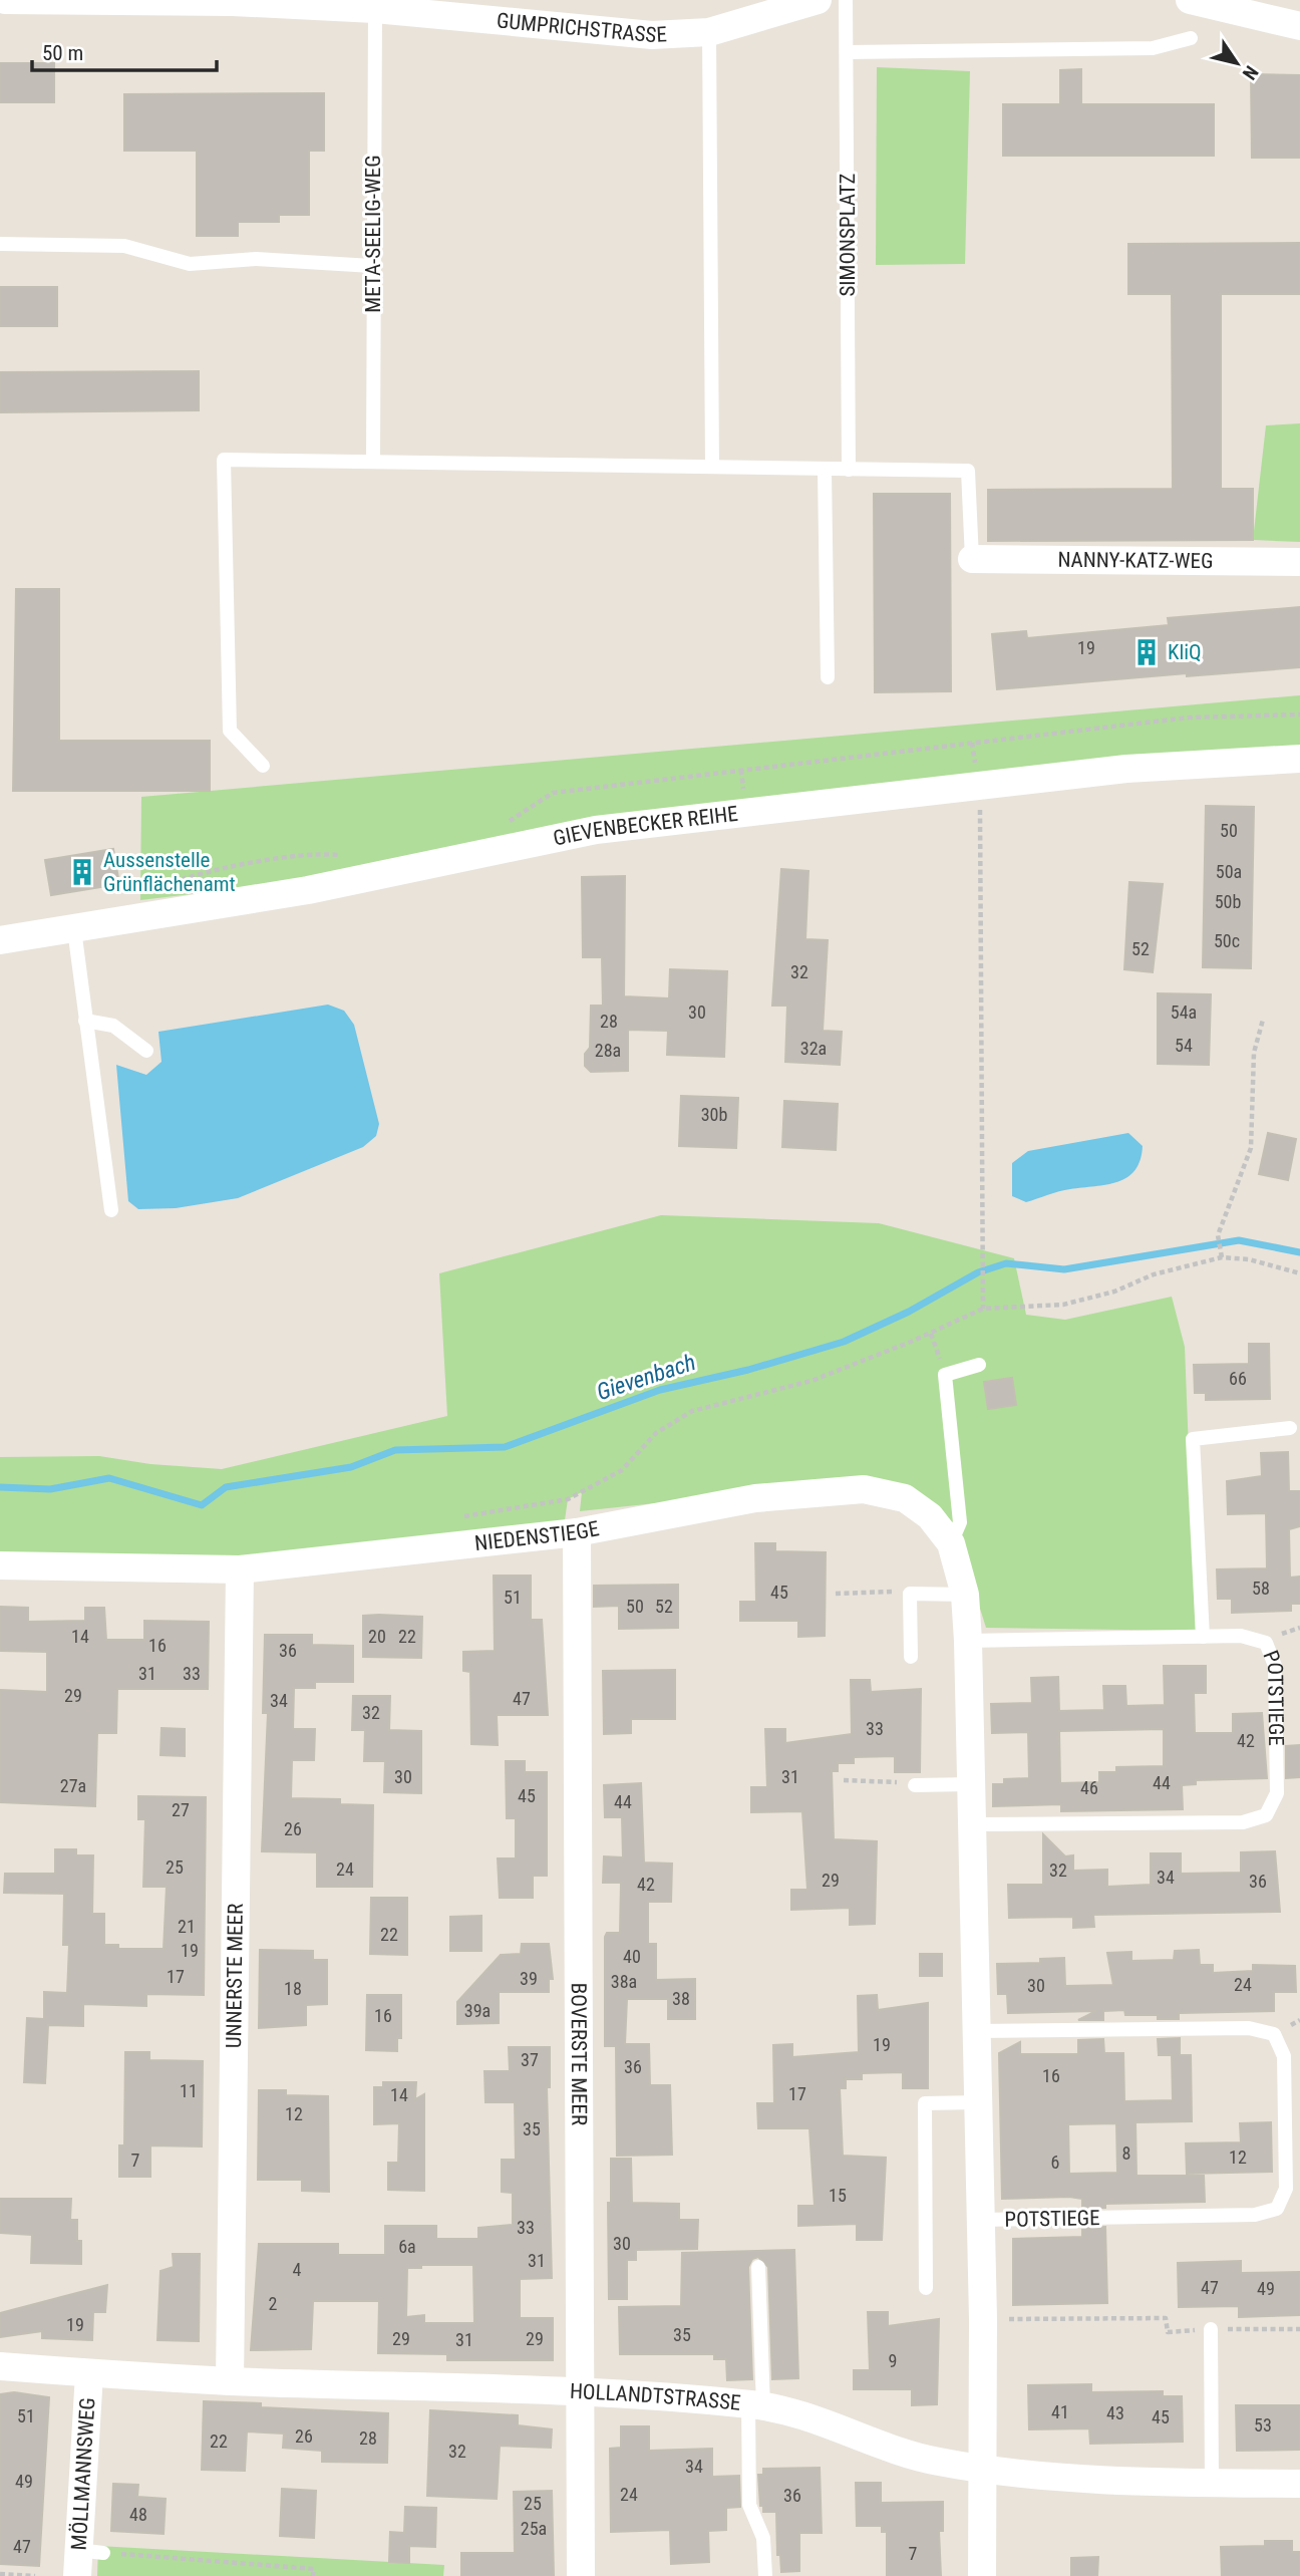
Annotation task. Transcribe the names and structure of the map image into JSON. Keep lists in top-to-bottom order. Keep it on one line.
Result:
{"streets":{"street":["GUMPRICHSTRASSE","NANNY-KATZ-WEG","GIEVENBECKER REIHE","NIEDENSTIEGE","POTSTIEGE","UNNERSTE MEER","BOVERSTE MEER","HOLLANDTSTRASSE","MÖLLMANNSWEG"],"lane":["META-SEELIG-WEG","SIMONSPLATZ"]},"crossings":[["GUMPRICHSTRASSE","META-SEELIG-WEG"],["NIEDENSTIEGE","POTSTIEGE"],["NIEDENSTIEGE","UNNERSTE MEER"],["NIEDENSTIEGE","BOVERSTE MEER"],["POTSTIEGE","HOLLANDTSTRASSE"],["UNNERSTE MEER","HOLLANDTSTRASSE"],["BOVERSTE MEER","HOLLANDTSTRASSE"],["HOLLANDTSTRASSE","MÖLLMANNSWEG"]],"water":["Gievenbach"],"places":{"building":["KliQ","Aussenstelle Grünflächenamt"]},"house_numbers":["19","50","50a","50b","50c","52","32","30","54a","28","54","32a","28a","30b","66","58","45","51","50","52","14","20","22","16","36","31","33","29","47","34","32","33","42","30","31","44","27a","46","45","44","27","26","25","24","32","34","29","36","42","21","22","19","40","17","39","38a","24","30","18","38","39a","16","19","37","36","16","11","17","14","12","35","8","12","7","6","15","33","30","6a","31","4","47","49","2","19","35","29","29","31","9","41","43","51","45","53","26","28","22","32","34","49","24","36","25","48","25a","47","7"],"scale_bar":"50 m","north":"bottom right"}
